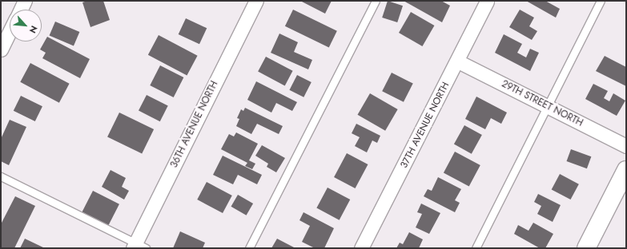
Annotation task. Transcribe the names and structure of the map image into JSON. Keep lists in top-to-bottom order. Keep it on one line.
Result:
{"streets":{"street":["29TH STREET NORTH","36TH AVENUE NORTH","37TH AVENUE NORTH"]},"crossings":[["29TH STREET NORTH","37TH AVENUE NORTH"]],"north":"bottom right"}
